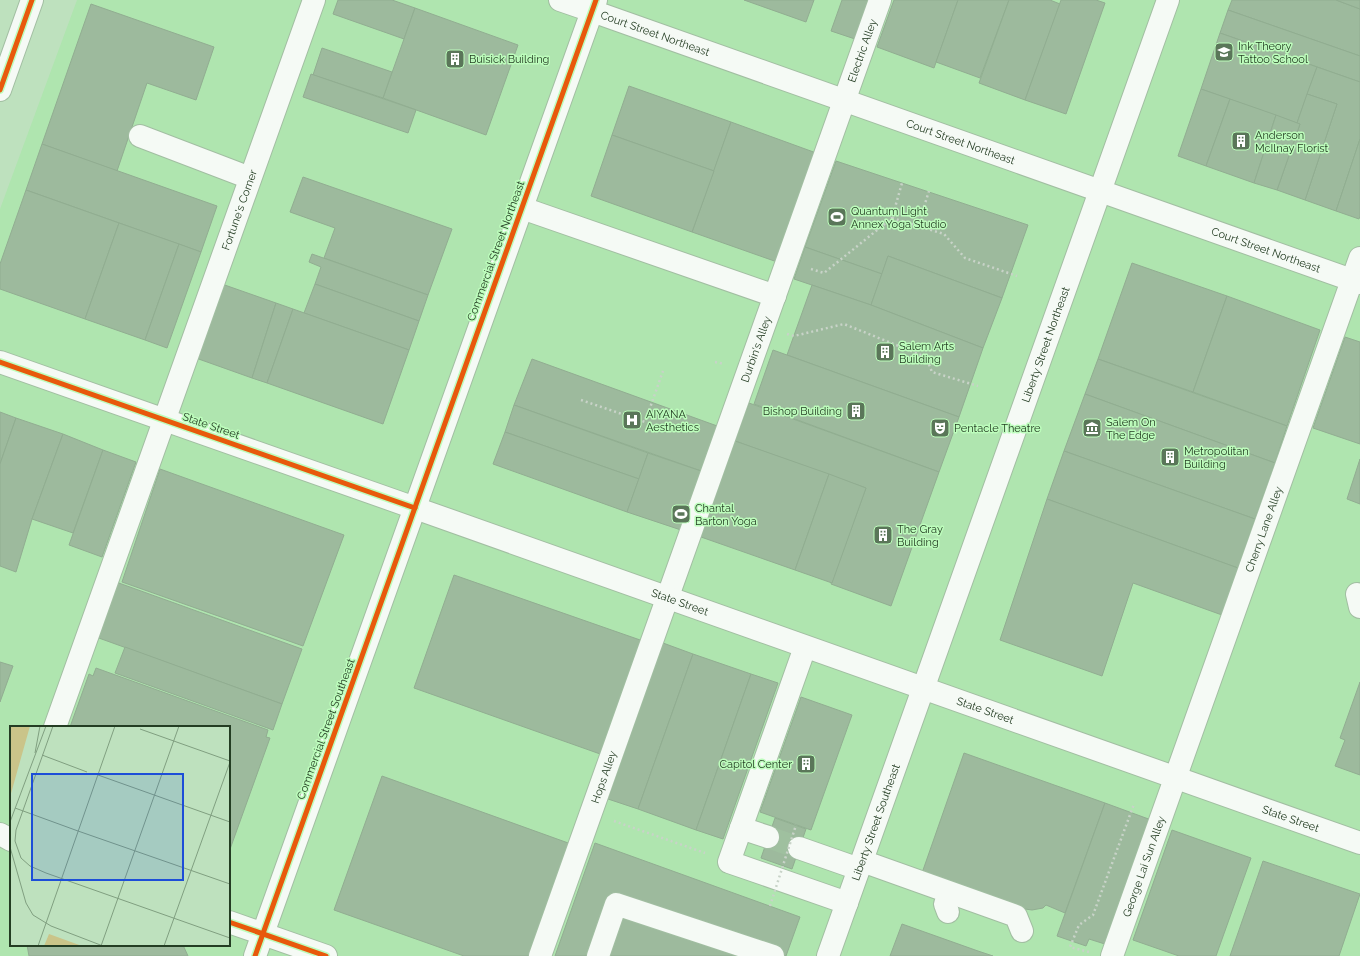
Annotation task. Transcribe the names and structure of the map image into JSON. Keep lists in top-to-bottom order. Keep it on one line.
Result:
{"streets":{"main road":["Court Street Northeast","Electric Alley","Fortune's Corner","Commercial Street Northeast","Liberty Street Northeast","Durbin's Alley","State Street","Cherry Lane Alley","Commercial Street Southeast","Hops Alley","Liberty Street Southeast","George Lai Sun Alley"]},"crossings":[["Court Street Northeast","Electric Alley"],["Court Street Northeast","Commercial Street Northeast"],["Court Street Northeast","Liberty Street Northeast"],["Court Street Northeast","Durbin's Alley"],["Court Street Northeast","Cherry Lane Alley"],["Electric Alley","Durbin's Alley"],["Fortune's Corner","State Street"],["Commercial Street Northeast","State Street"],["Commercial Street Northeast","Commercial Street Southeast"],["Liberty Street Northeast","State Street"],["Liberty Street Northeast","Liberty Street Southeast"],["Durbin's Alley","State Street"],["Durbin's Alley","Hops Alley"],["State Street","Cherry Lane Alley"],["State Street","Commercial Street Southeast"],["State Street","Hops Alley"],["State Street","Liberty Street Southeast"],["State Street","George Lai Sun Alley"],["Cherry Lane Alley","George Lai Sun Alley"]],"places":{"school or university":["Ink Theory Tattoo School"],"building":["Buisick Building","Anderson McIlnay Florist","Salem Arts Building","Bishop Building","Metropolitan Building","The Gray Building","Capitol Center"],"sports":["Quantum Light Annex Yoga Studio","Chantal Barton Yoga"],"hospital":["AIYANA Aesthetics"],"theatre":["Pentacle Theatre"],"museum":["Salem On The Edge"]}}
